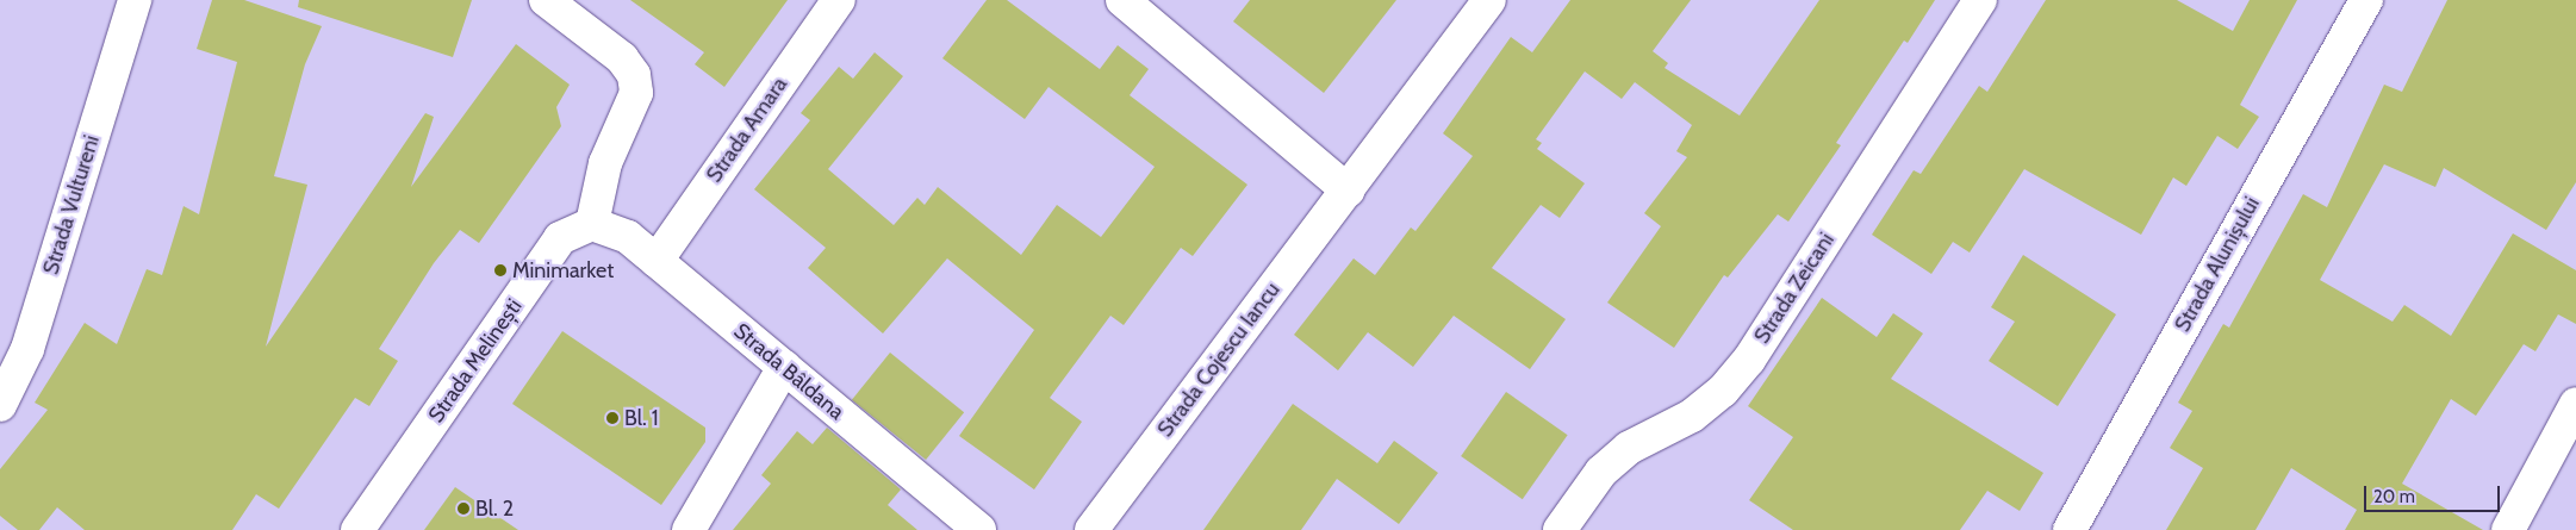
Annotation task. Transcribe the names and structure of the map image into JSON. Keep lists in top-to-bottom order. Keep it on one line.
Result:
{"streets":{"street":["Strada Amara","Strada Vultureni","Strada Alunișului","Strada Zeicani","Strada Cojescu Iancu","Strada Melinești","Strada Bâldana"]},"crossings":[["Strada Amara","Strada Bâldana"],["Strada Melinești","Strada Bâldana"]],"places":["Minimarket","Bl. 1","Bl. 2"],"scale_bar":"20 m"}
